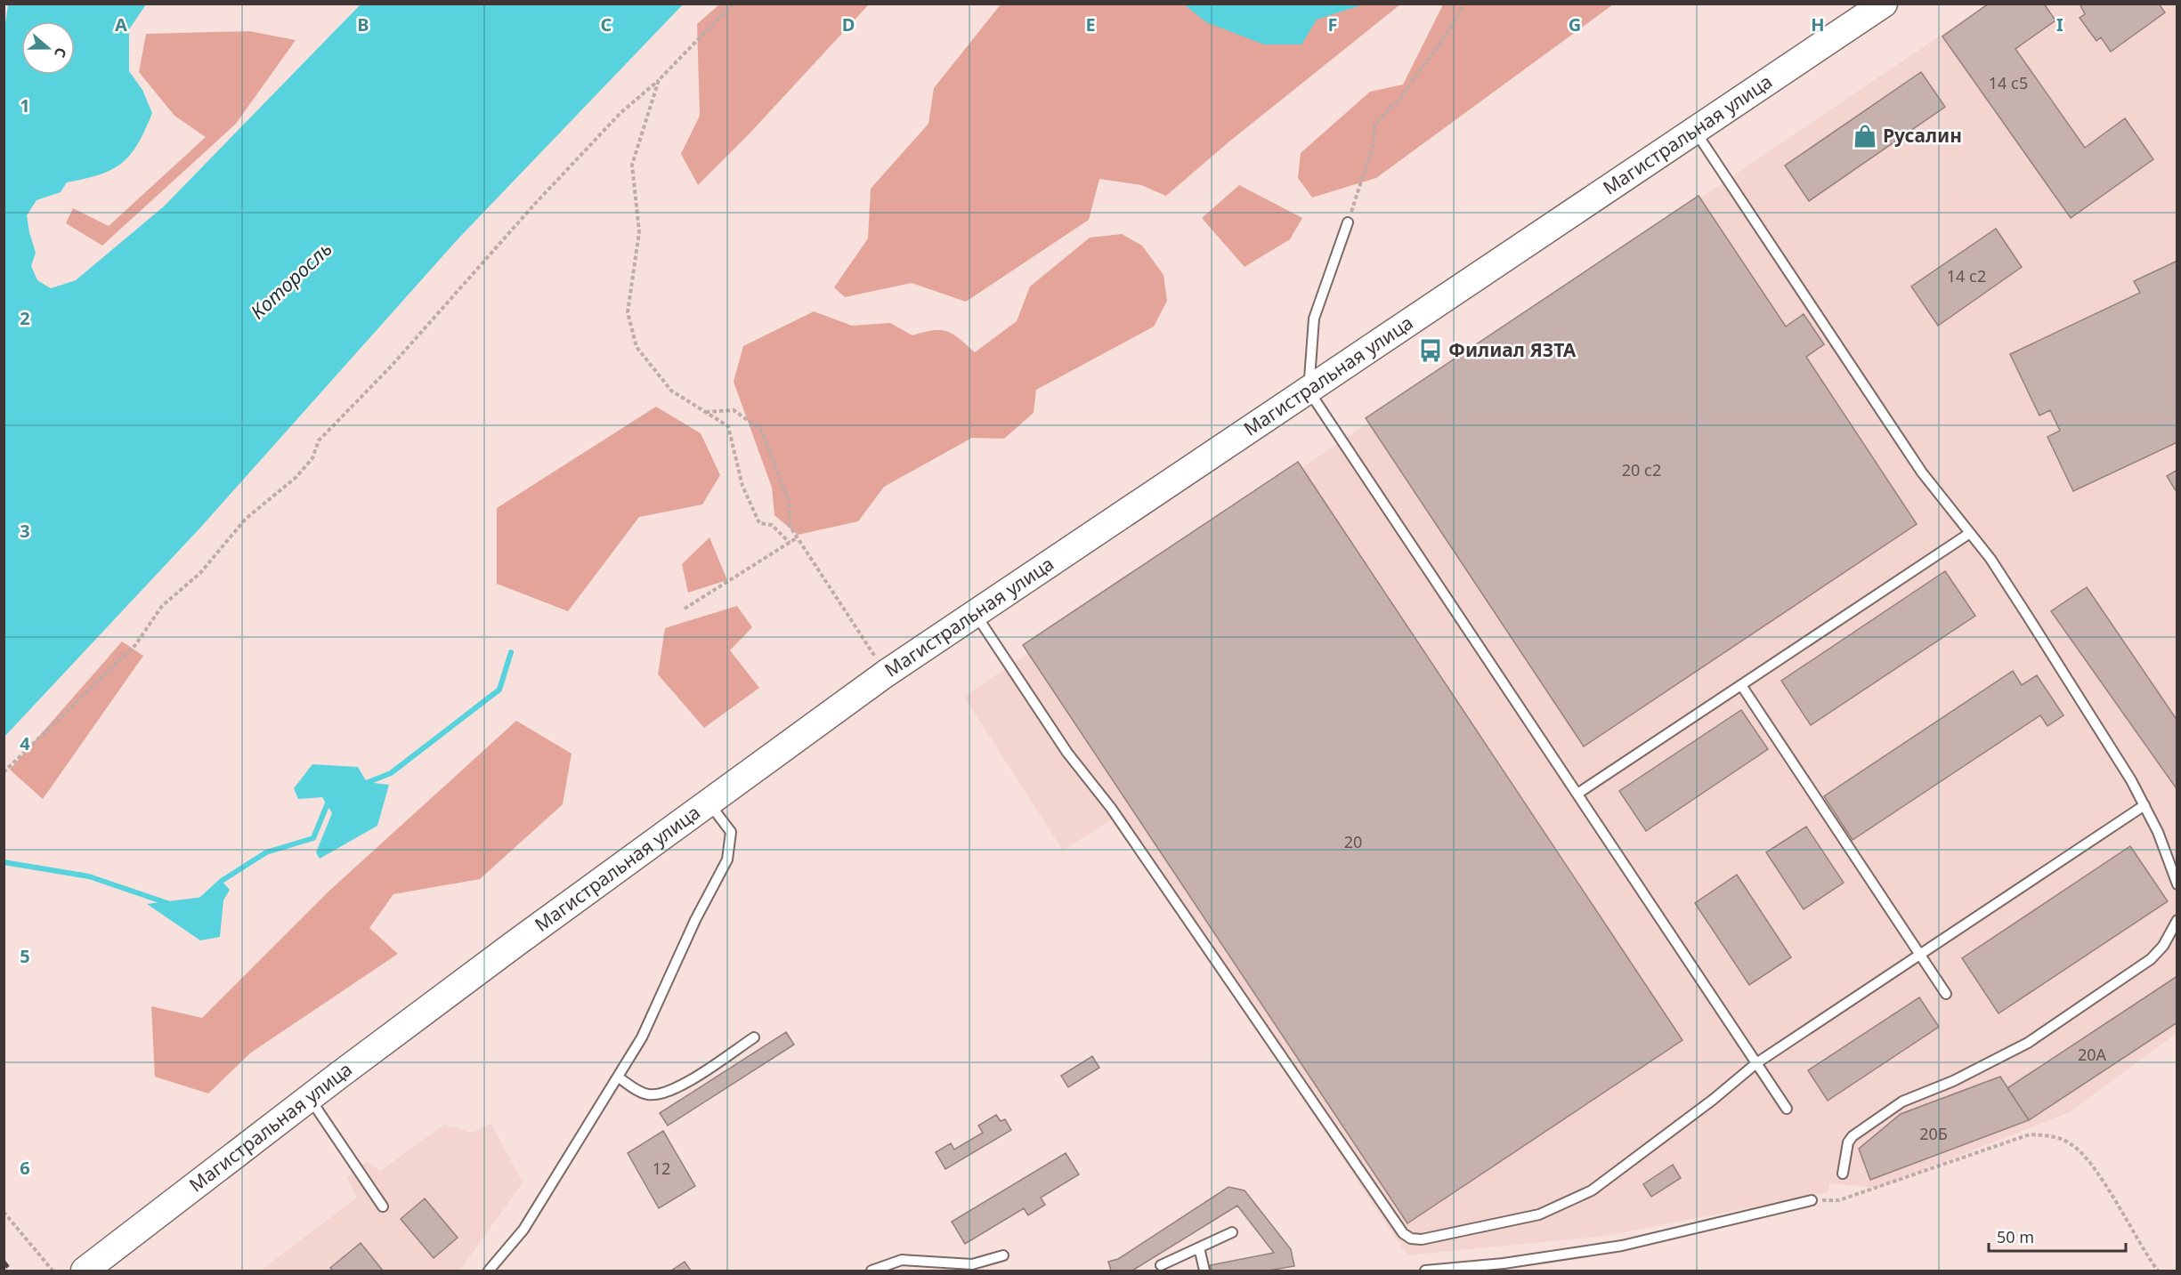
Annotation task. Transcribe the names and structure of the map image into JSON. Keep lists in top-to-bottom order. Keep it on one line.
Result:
{"streets":{"main road":["Магистральная улица"]},"water":["Которосль"],"places":{"shop":["Русалин"],"bus stop":["Филиал ЯЗТА"]},"house_numbers":["14 с5","14 с2","20 с2","20","20А","20Б","12"],"scale_bar":"50 m","north":"right","grid":{"columns":["A","B","C","D","E","F","G","H","I"],"rows":["1","2","3","4","5","6"]}}
